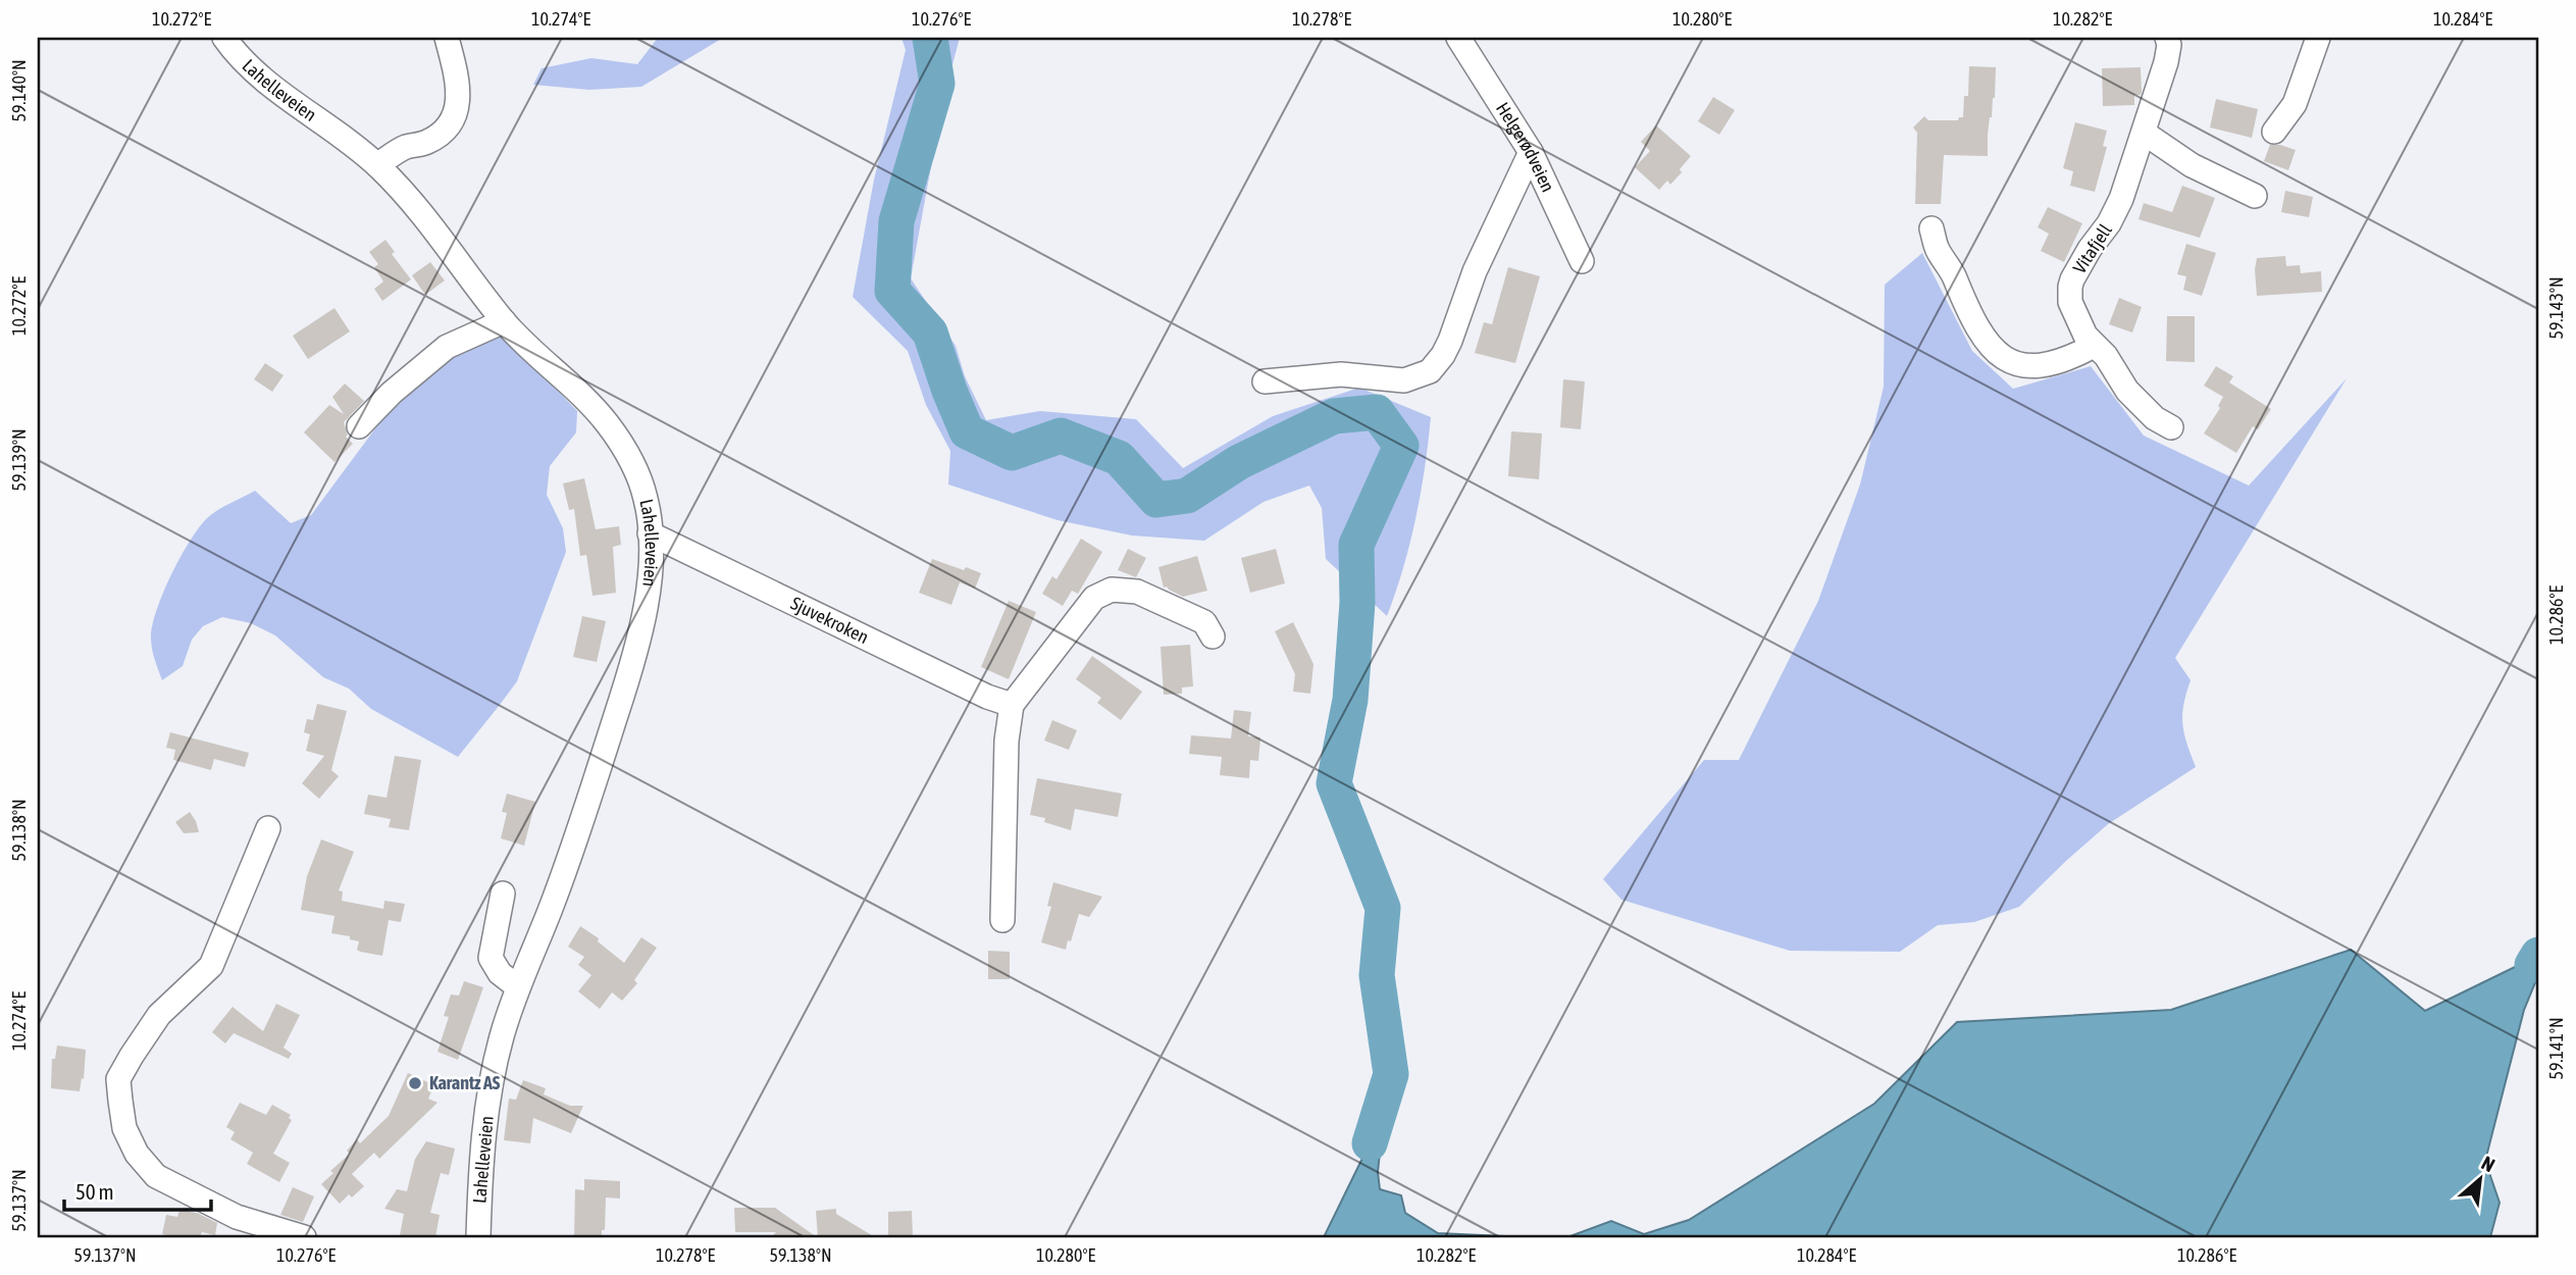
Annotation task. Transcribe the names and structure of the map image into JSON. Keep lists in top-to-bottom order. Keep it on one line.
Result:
{"streets":{"street":["Lahelleveien","Helgerødveien","Vitafjell","Sjuvekroken"]},"crossings":[["Lahelleveien","Sjuvekroken"]],"places":["Karantz AS"],"scale_bar":"50 m","north":"top right","coordinates":["10.272°E","10.274°E","10.276°E","10.278°E","10.280°E","10.282°E","10.284°E","59.140°N","59.143°N","59.139°N","10.286°E","59.138°N","59.141°N","59.137°N"]}
